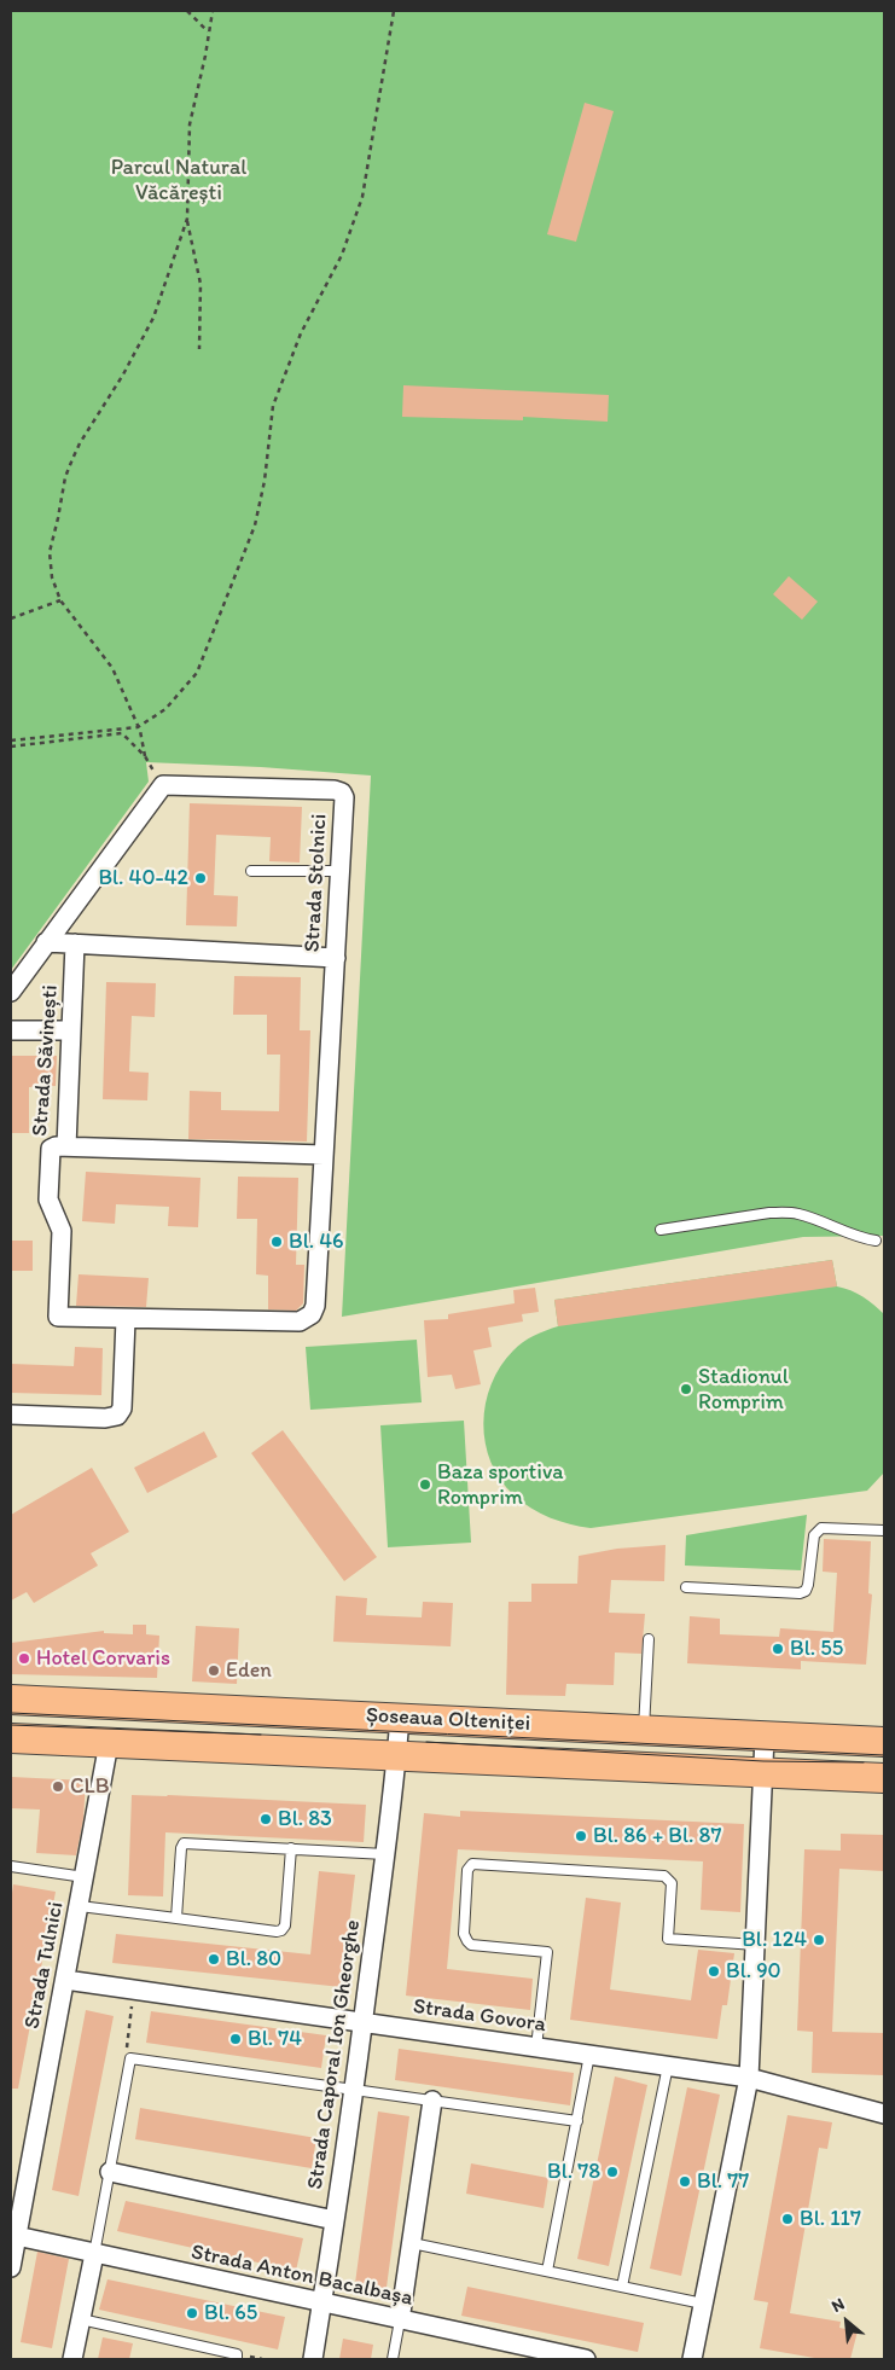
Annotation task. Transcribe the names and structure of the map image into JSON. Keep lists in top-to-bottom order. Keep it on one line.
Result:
{"streets":{"main road":["Șoseaua Olteniței"],"street":["Strada Stolnici","Strada Săvinești","Strada Tulnici","Strada Govora","Strada Caporal Ion Gheorghe","Strada Anton Bacalbașa"]},"crossings":[["Strada Stolnici","Strada Săvinești"],["Șoseaua Olteniței","Strada Tulnici"],["Șoseaua Olteniței","Strada Caporal Ion Gheorghe"],["Strada Tulnici","Strada Govora"],["Strada Tulnici","Strada Anton Bacalbașa"],["Strada Govora","Strada Caporal Ion Gheorghe"],["Strada Caporal Ion Gheorghe","Strada Anton Bacalbașa"]],"parks":["Parcul Natural Văcărești"],"places":["Bl. 40-42","Bl. 46","Stadionul Romprim","Baza sportiva Romprim","Bl. 55","Hotel Corvaris","Eden","CLB","Bl. 83","Bl. 86 + Bl. 87","Bl. 124","Bl. 80","Bl. 90","Bl. 74","Bl. 78","Bl. 77","Bl. 117","Bl. 65"],"north":"top left"}
